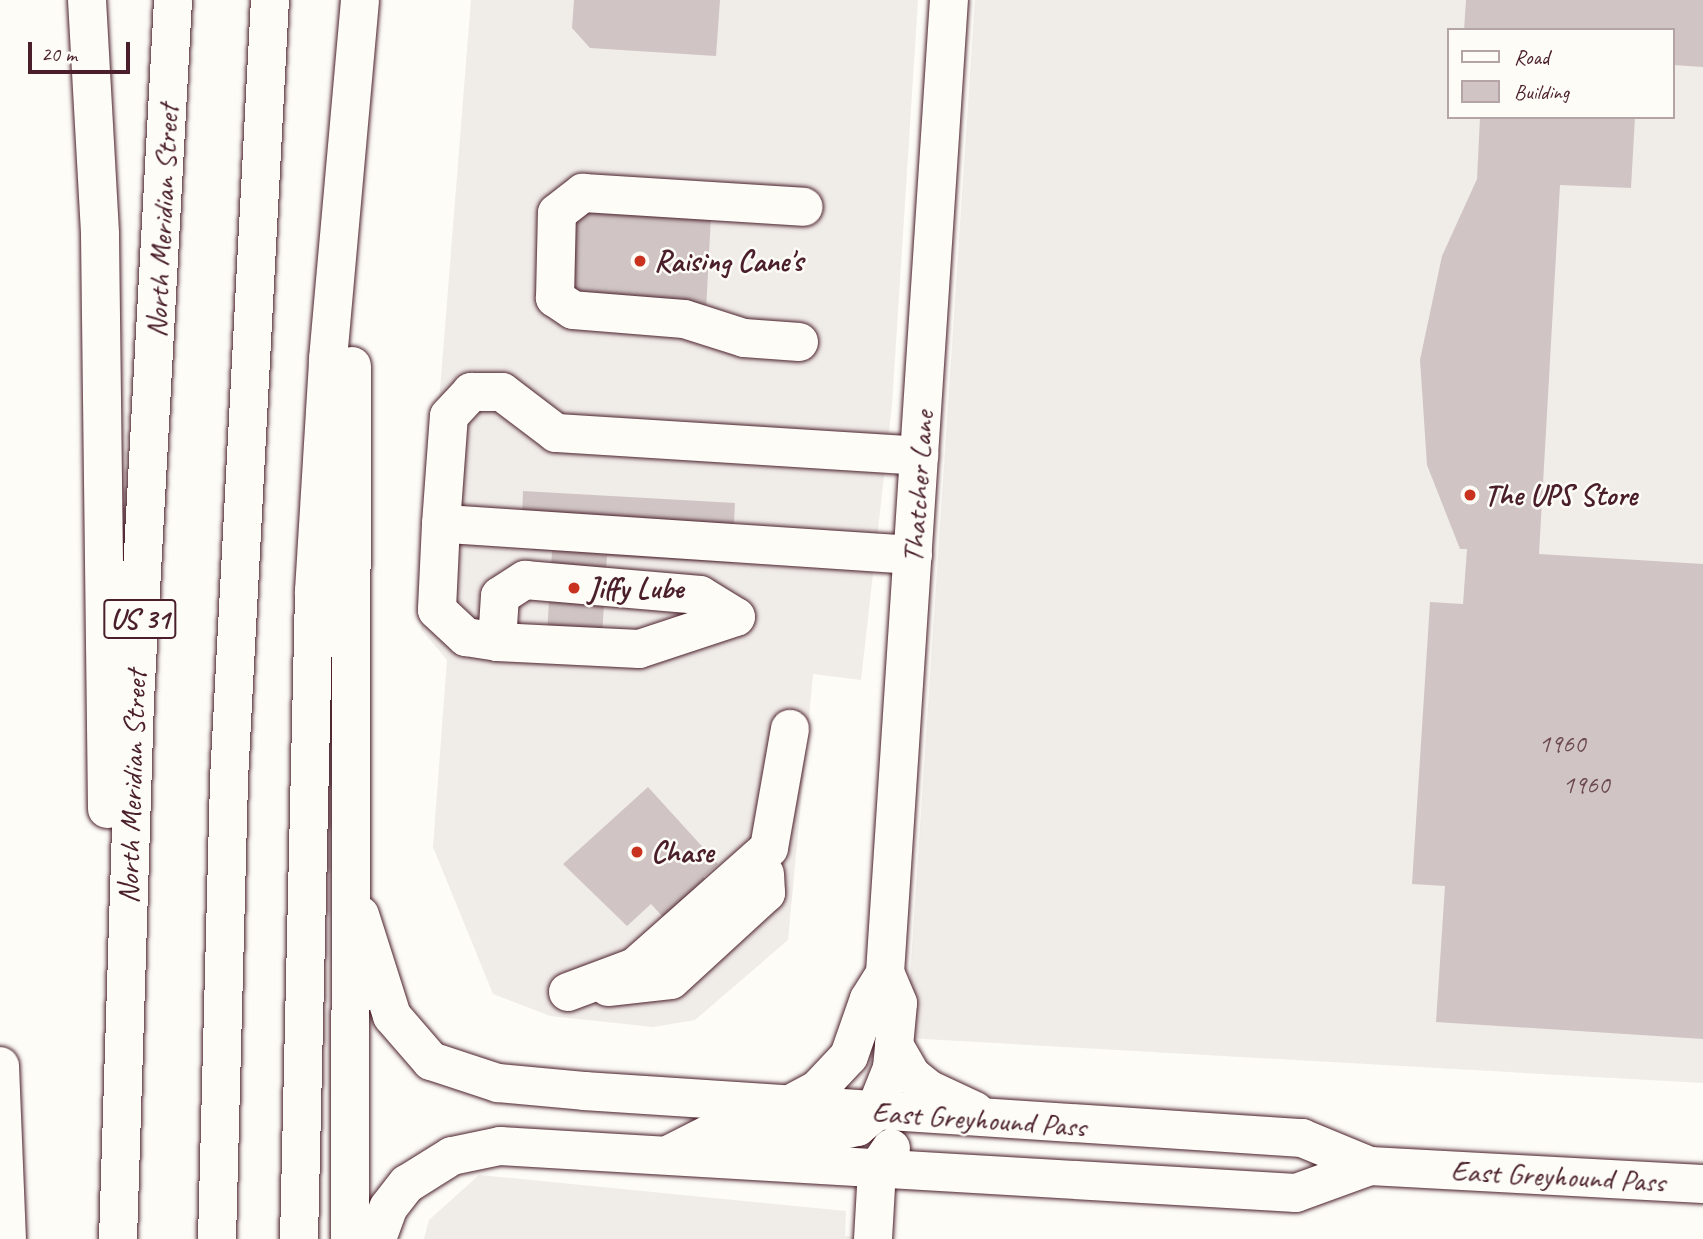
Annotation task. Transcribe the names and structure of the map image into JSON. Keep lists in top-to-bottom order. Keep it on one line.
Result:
{"streets":{"main road":["North Meridian Street","Thatcher Lane","US 31","East Greyhound Pass"]},"crossings":[["Thatcher Lane","East Greyhound Pass"]],"places":["Raising Cane's","The UPS Store","Jiffy Lube","Chase"],"house_numbers":["1960","1960"],"legend":["Road","Building"],"scale_bar":"20 m"}
